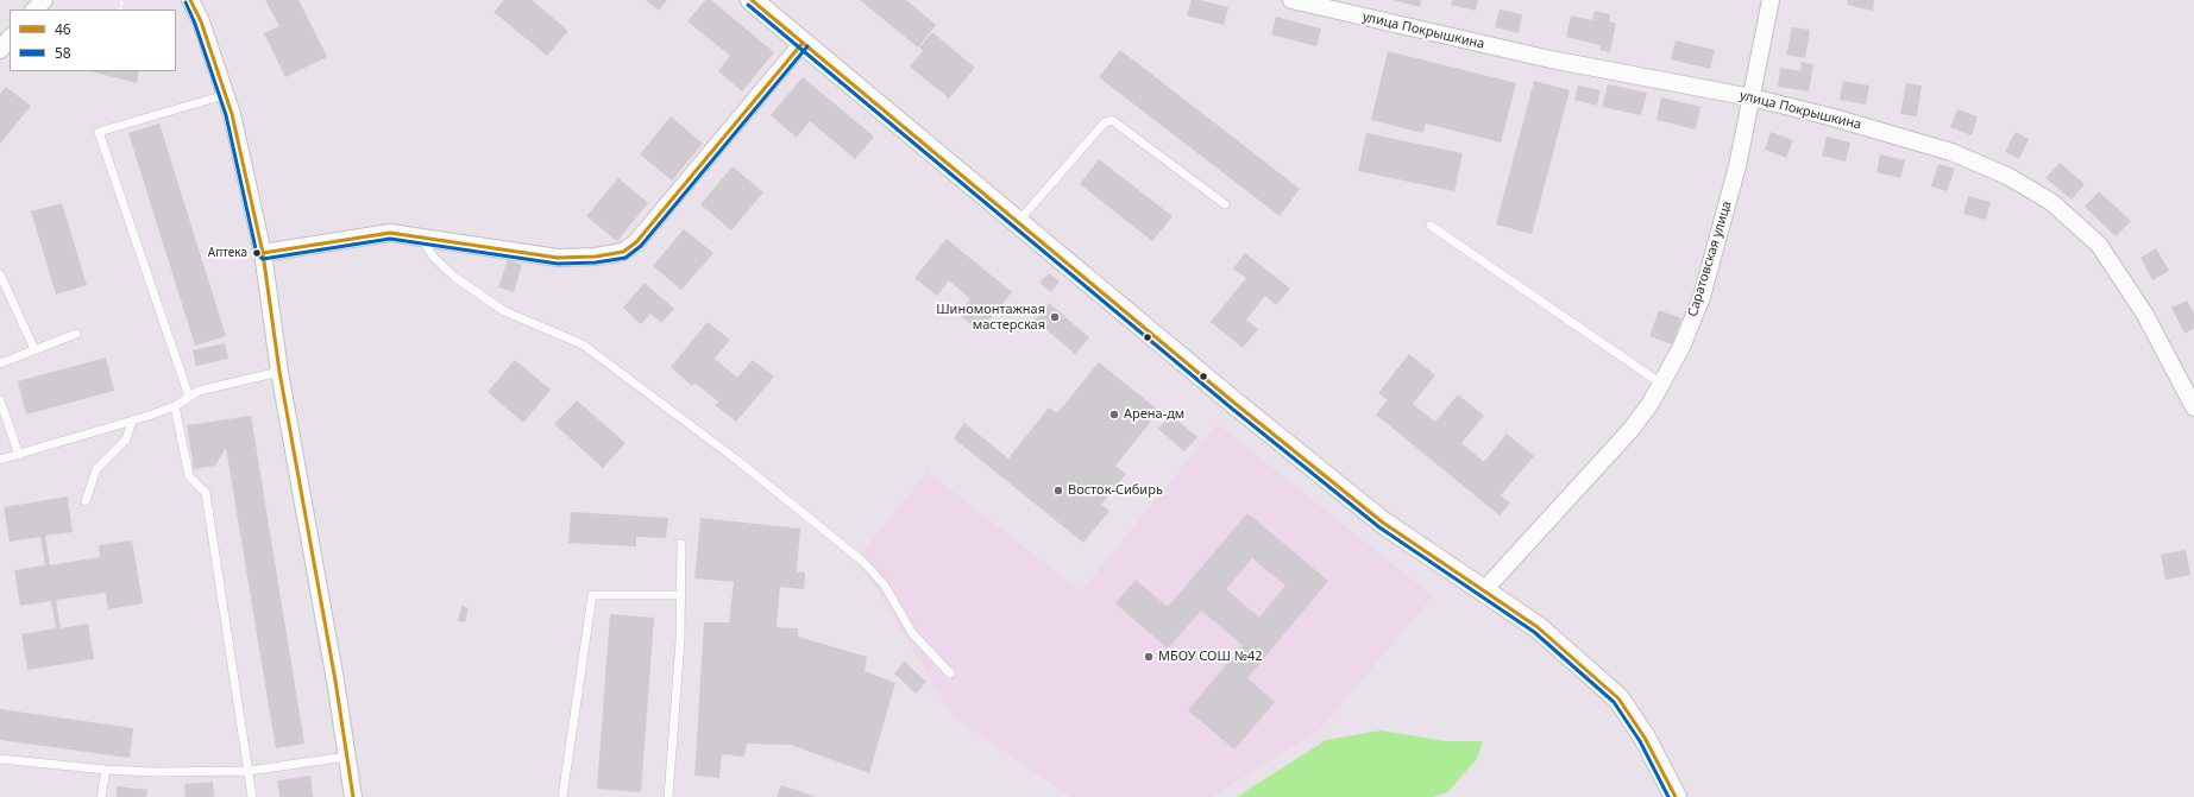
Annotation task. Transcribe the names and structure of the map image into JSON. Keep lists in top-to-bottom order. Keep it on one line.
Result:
{"streets":{"street":["улица Покрышкина","Саратовская улица"]},"crossings":[["улица Покрышкина","Саратовская улица"]],"places":["Аптека","Шиномонтажная мастерская","Арена-дм","Восток-Сибирь","МБОУ СОШ №42"],"lines":["transit line 46","transit line 58"],"legend":["46","58"]}
